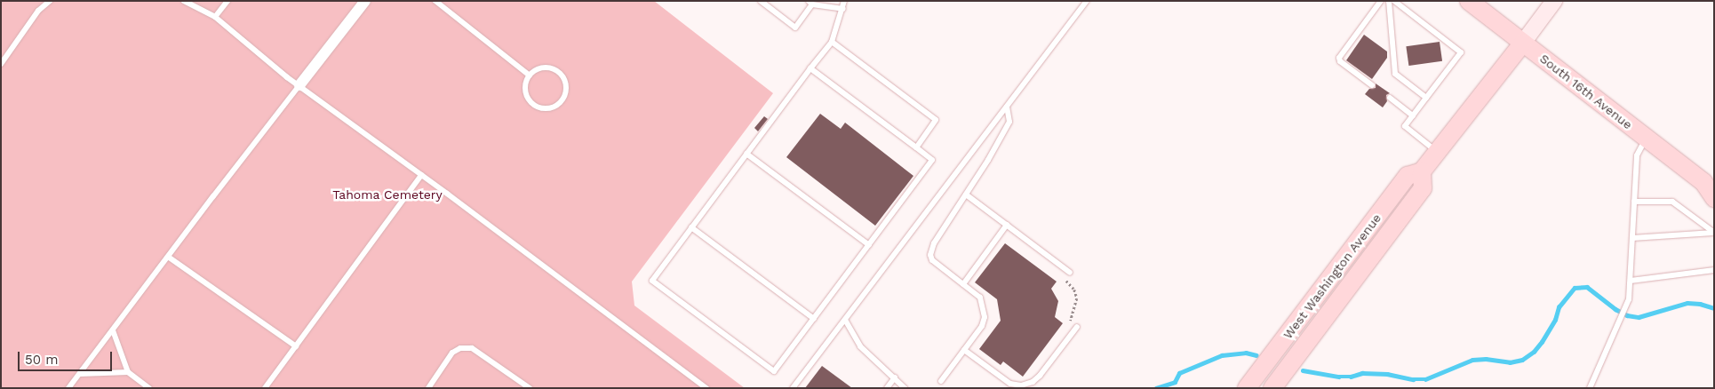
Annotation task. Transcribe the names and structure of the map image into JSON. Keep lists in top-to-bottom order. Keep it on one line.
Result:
{"streets":{"main road":["South 16th Avenue","West Washington Avenue"]},"crossings":[["South 16th Avenue","West Washington Avenue"]],"parks":["Tahoma Cemetery"],"scale_bar":"50 m"}
